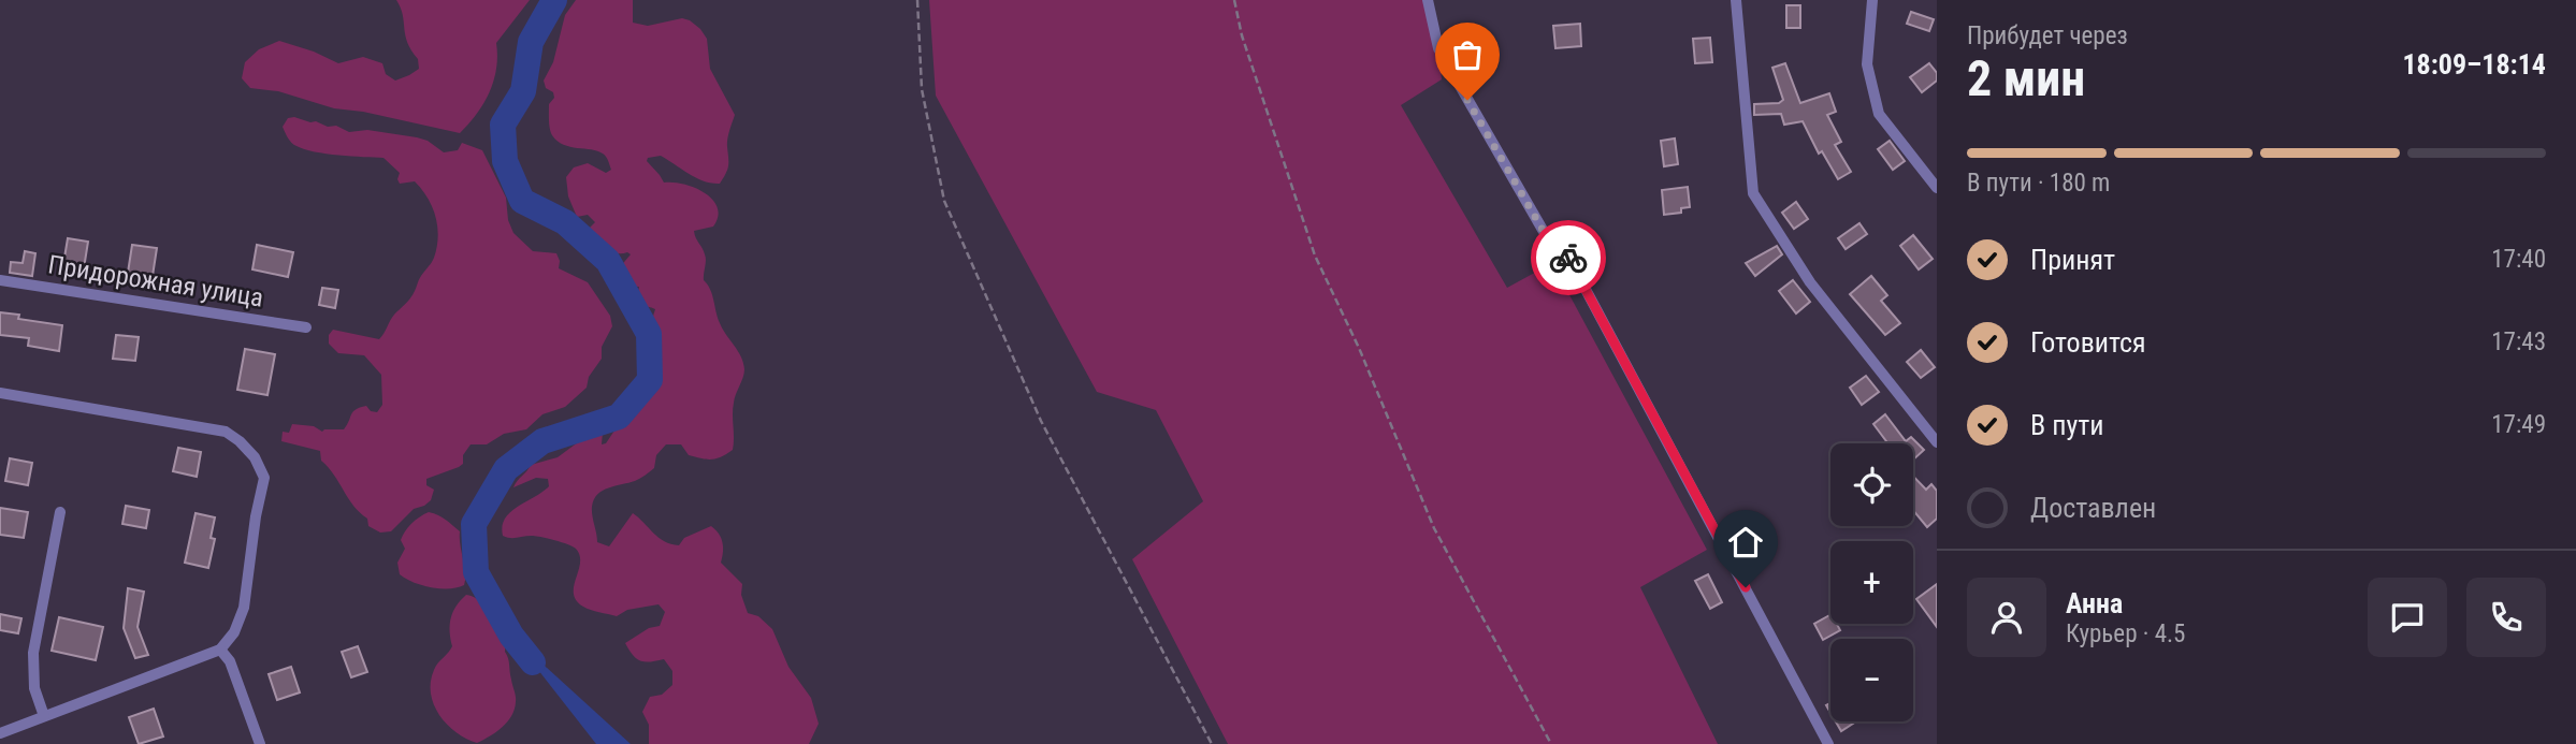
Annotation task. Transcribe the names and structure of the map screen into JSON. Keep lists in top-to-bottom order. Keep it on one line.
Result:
{"streets":{"street":["Придорожная улица"]},"page":{"heading":["2 мин","Прибудет через","18:09–18:14"],"panel":["Анна","Курьер · 4.5"],"bar":"В пути · 180 m","list":[["Принят","17:40"],["Готовится","17:43"],["В пути","17:49"],"Доставлен"],"map_buttons":["+","−"]}}
